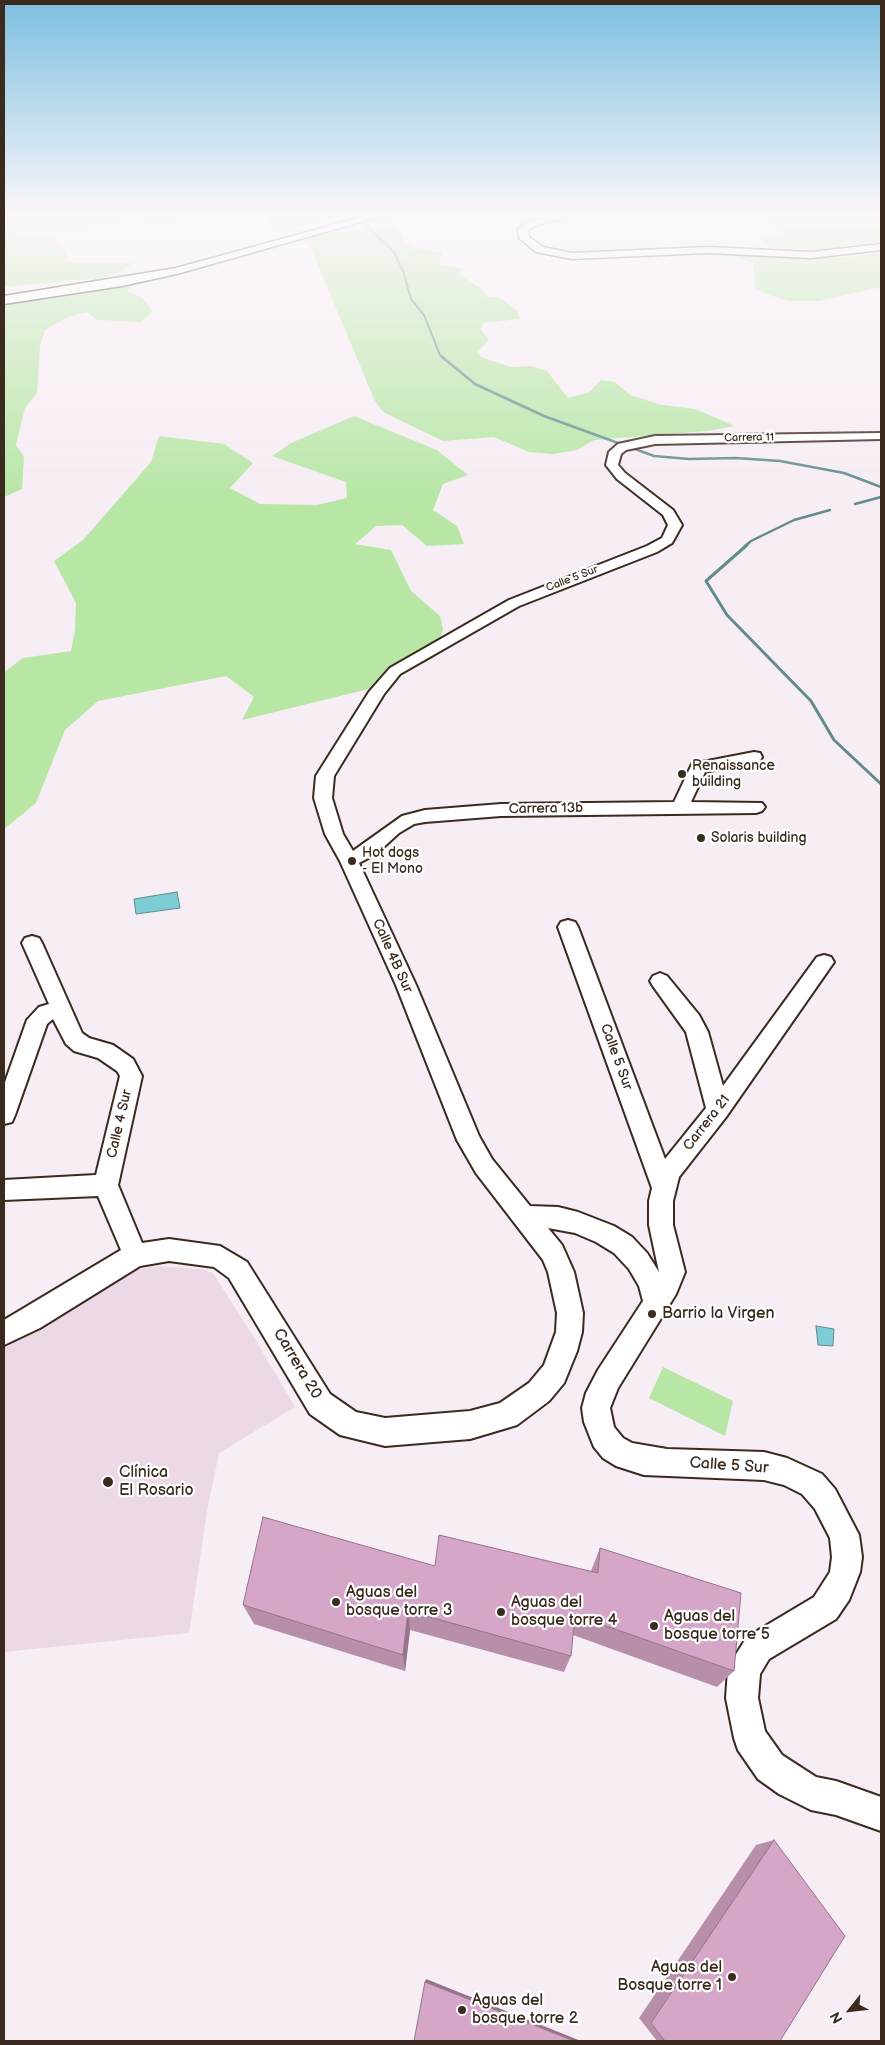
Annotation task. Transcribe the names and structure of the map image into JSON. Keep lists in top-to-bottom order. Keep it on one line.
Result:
{"streets":{"street":["Carrera 11","Calle 5 Sur","Carrera 13b","Calle 4B Sur","Carrera 21","Calle 4 Sur","Carrera 20"]},"crossings":[["Carrera 11","Calle 5 Sur"],["Calle 5 Sur","Calle 4B Sur"],["Calle 5 Sur","Carrera 21"],["Carrera 13b","Calle 4B Sur"],["Calle 4B Sur","Carrera 20"]],"places":["Renaissance building","Solaris building","Hot dogs - El Mono","Barrio la Virgen","Clínica El Rosario","Aguas del bosque torre 3","Aguas del bosque torre 4","Aguas del bosque torre 5","Aguas del Bosque torre 1","Aguas del bosque torre 2"],"north":"bottom left"}
